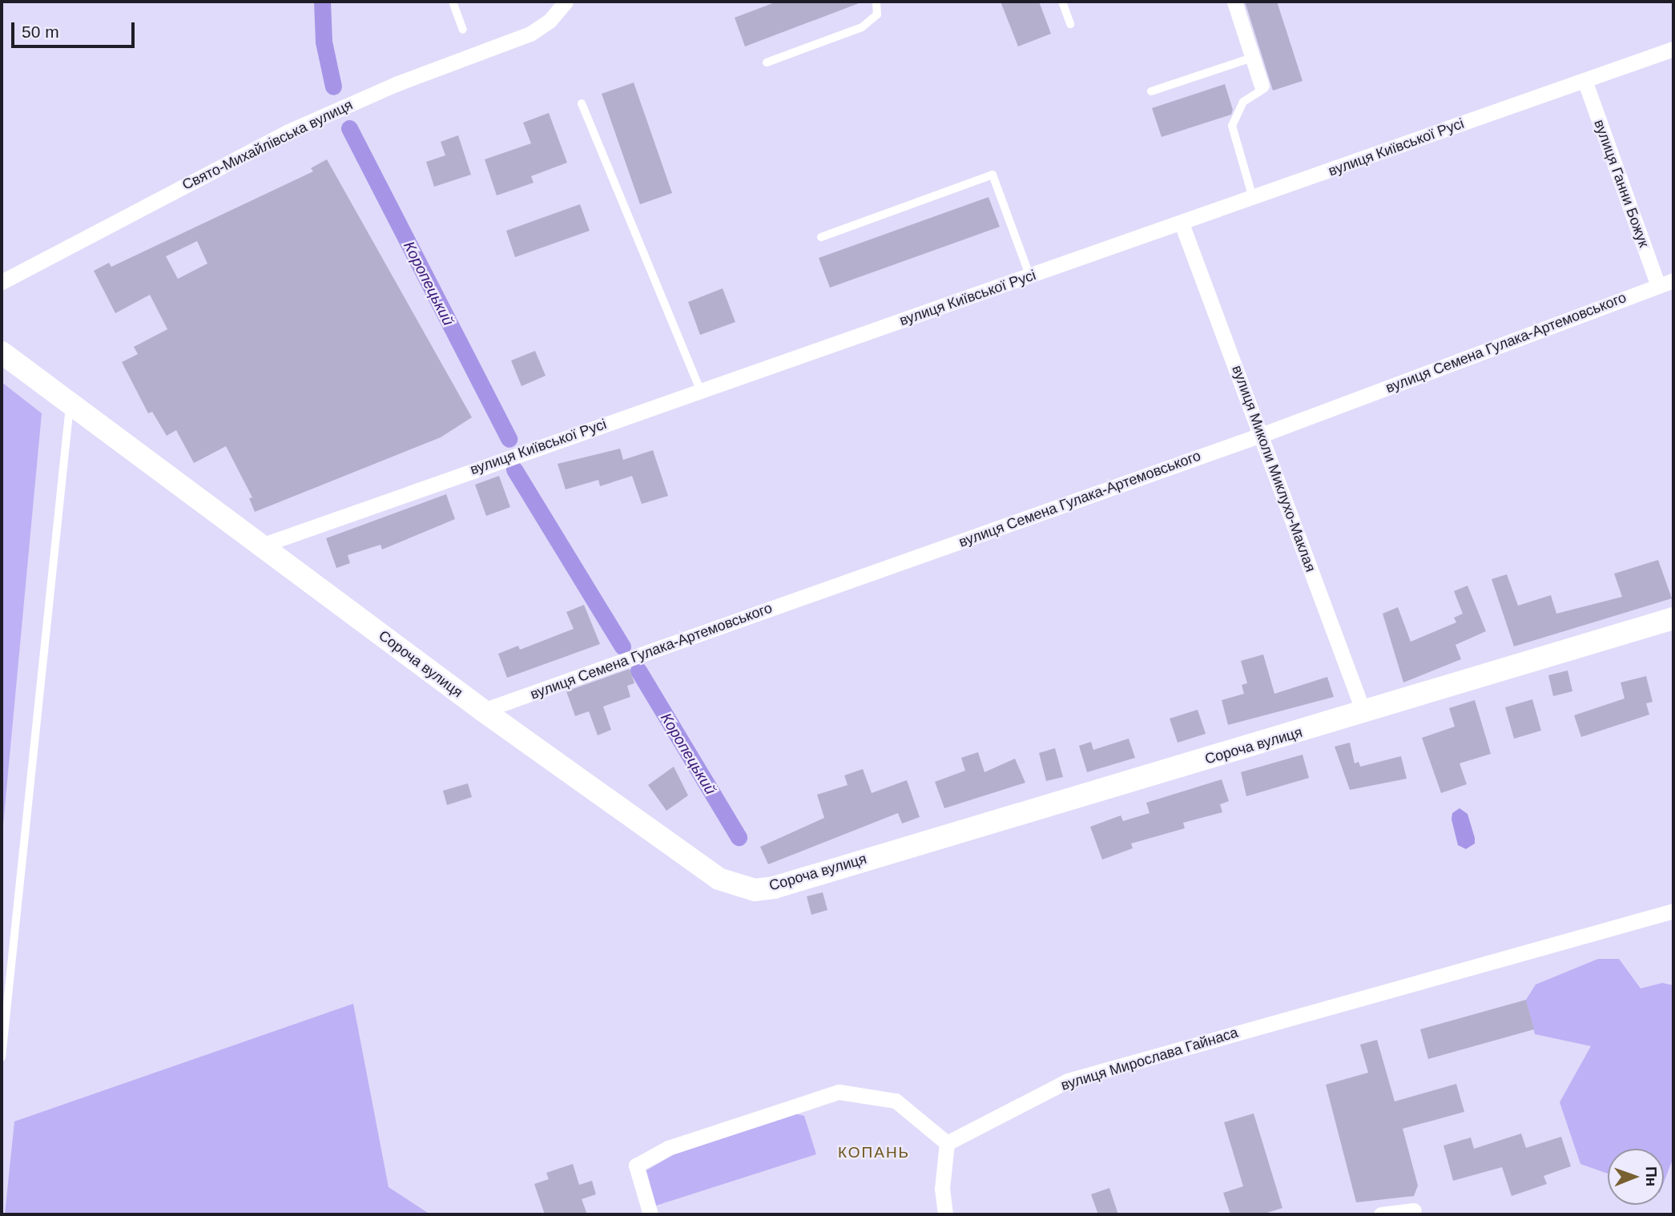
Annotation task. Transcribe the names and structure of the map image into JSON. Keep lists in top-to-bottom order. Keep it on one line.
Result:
{"streets":{"main road":["Сороча вулиця"],"street":["Свято-Михайлівська вулиця","вулиця Київської Русі","вулиця Ганни Божук","вулиця Семена Гулака-Артемовського","вулиця Миколи Миклухо-Маклая","вулиця Мирослава Гайнаса"]},"crossings":[["вулиця Київської Русі","вулиця Ганни Божук"],["вулиця Київської Русі","вулиця Миколи Миклухо-Маклая"],["вулиця Київської Русі","Сороча вулиця"],["вулиця Ганни Божук","вулиця Семена Гулака-Артемовського"],["вулиця Семена Гулака-Артемовського","вулиця Миколи Миклухо-Маклая"],["вулиця Семена Гулака-Артемовського","Сороча вулиця"],["вулиця Миколи Миклухо-Маклая","Сороча вулиця"]],"districts":["КОПАНЬ"],"water":["Коропецький"],"scale_bar":"50 m","north":"right"}
